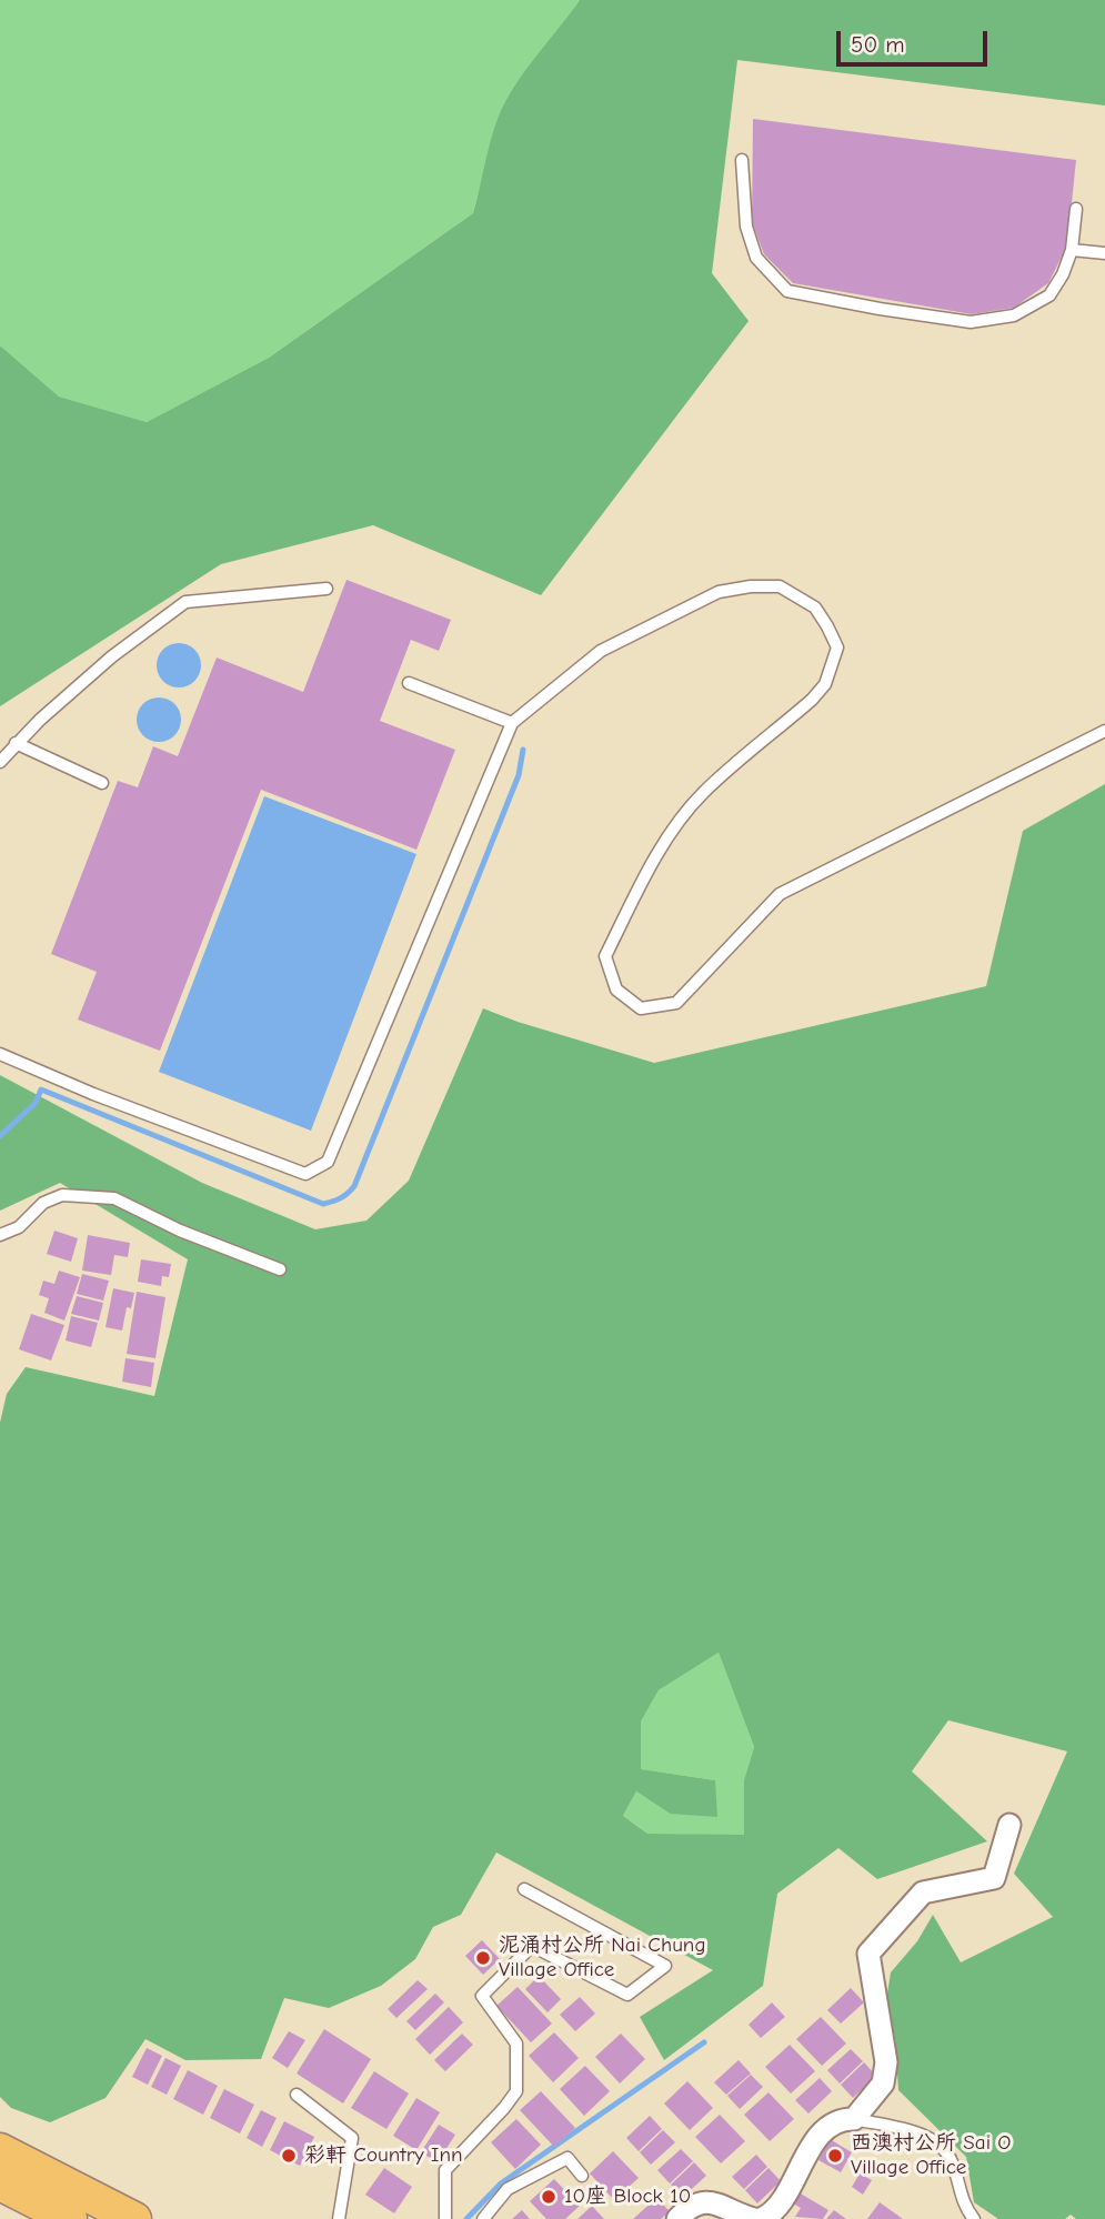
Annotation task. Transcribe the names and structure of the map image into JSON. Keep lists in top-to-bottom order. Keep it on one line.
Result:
{"places":["泥涌村公所 Nai Chung Village Office","彩軒 Country Inn","西澳村公所 Sai O Village Office","10座 Block 10"],"scale_bar":"50 m"}
